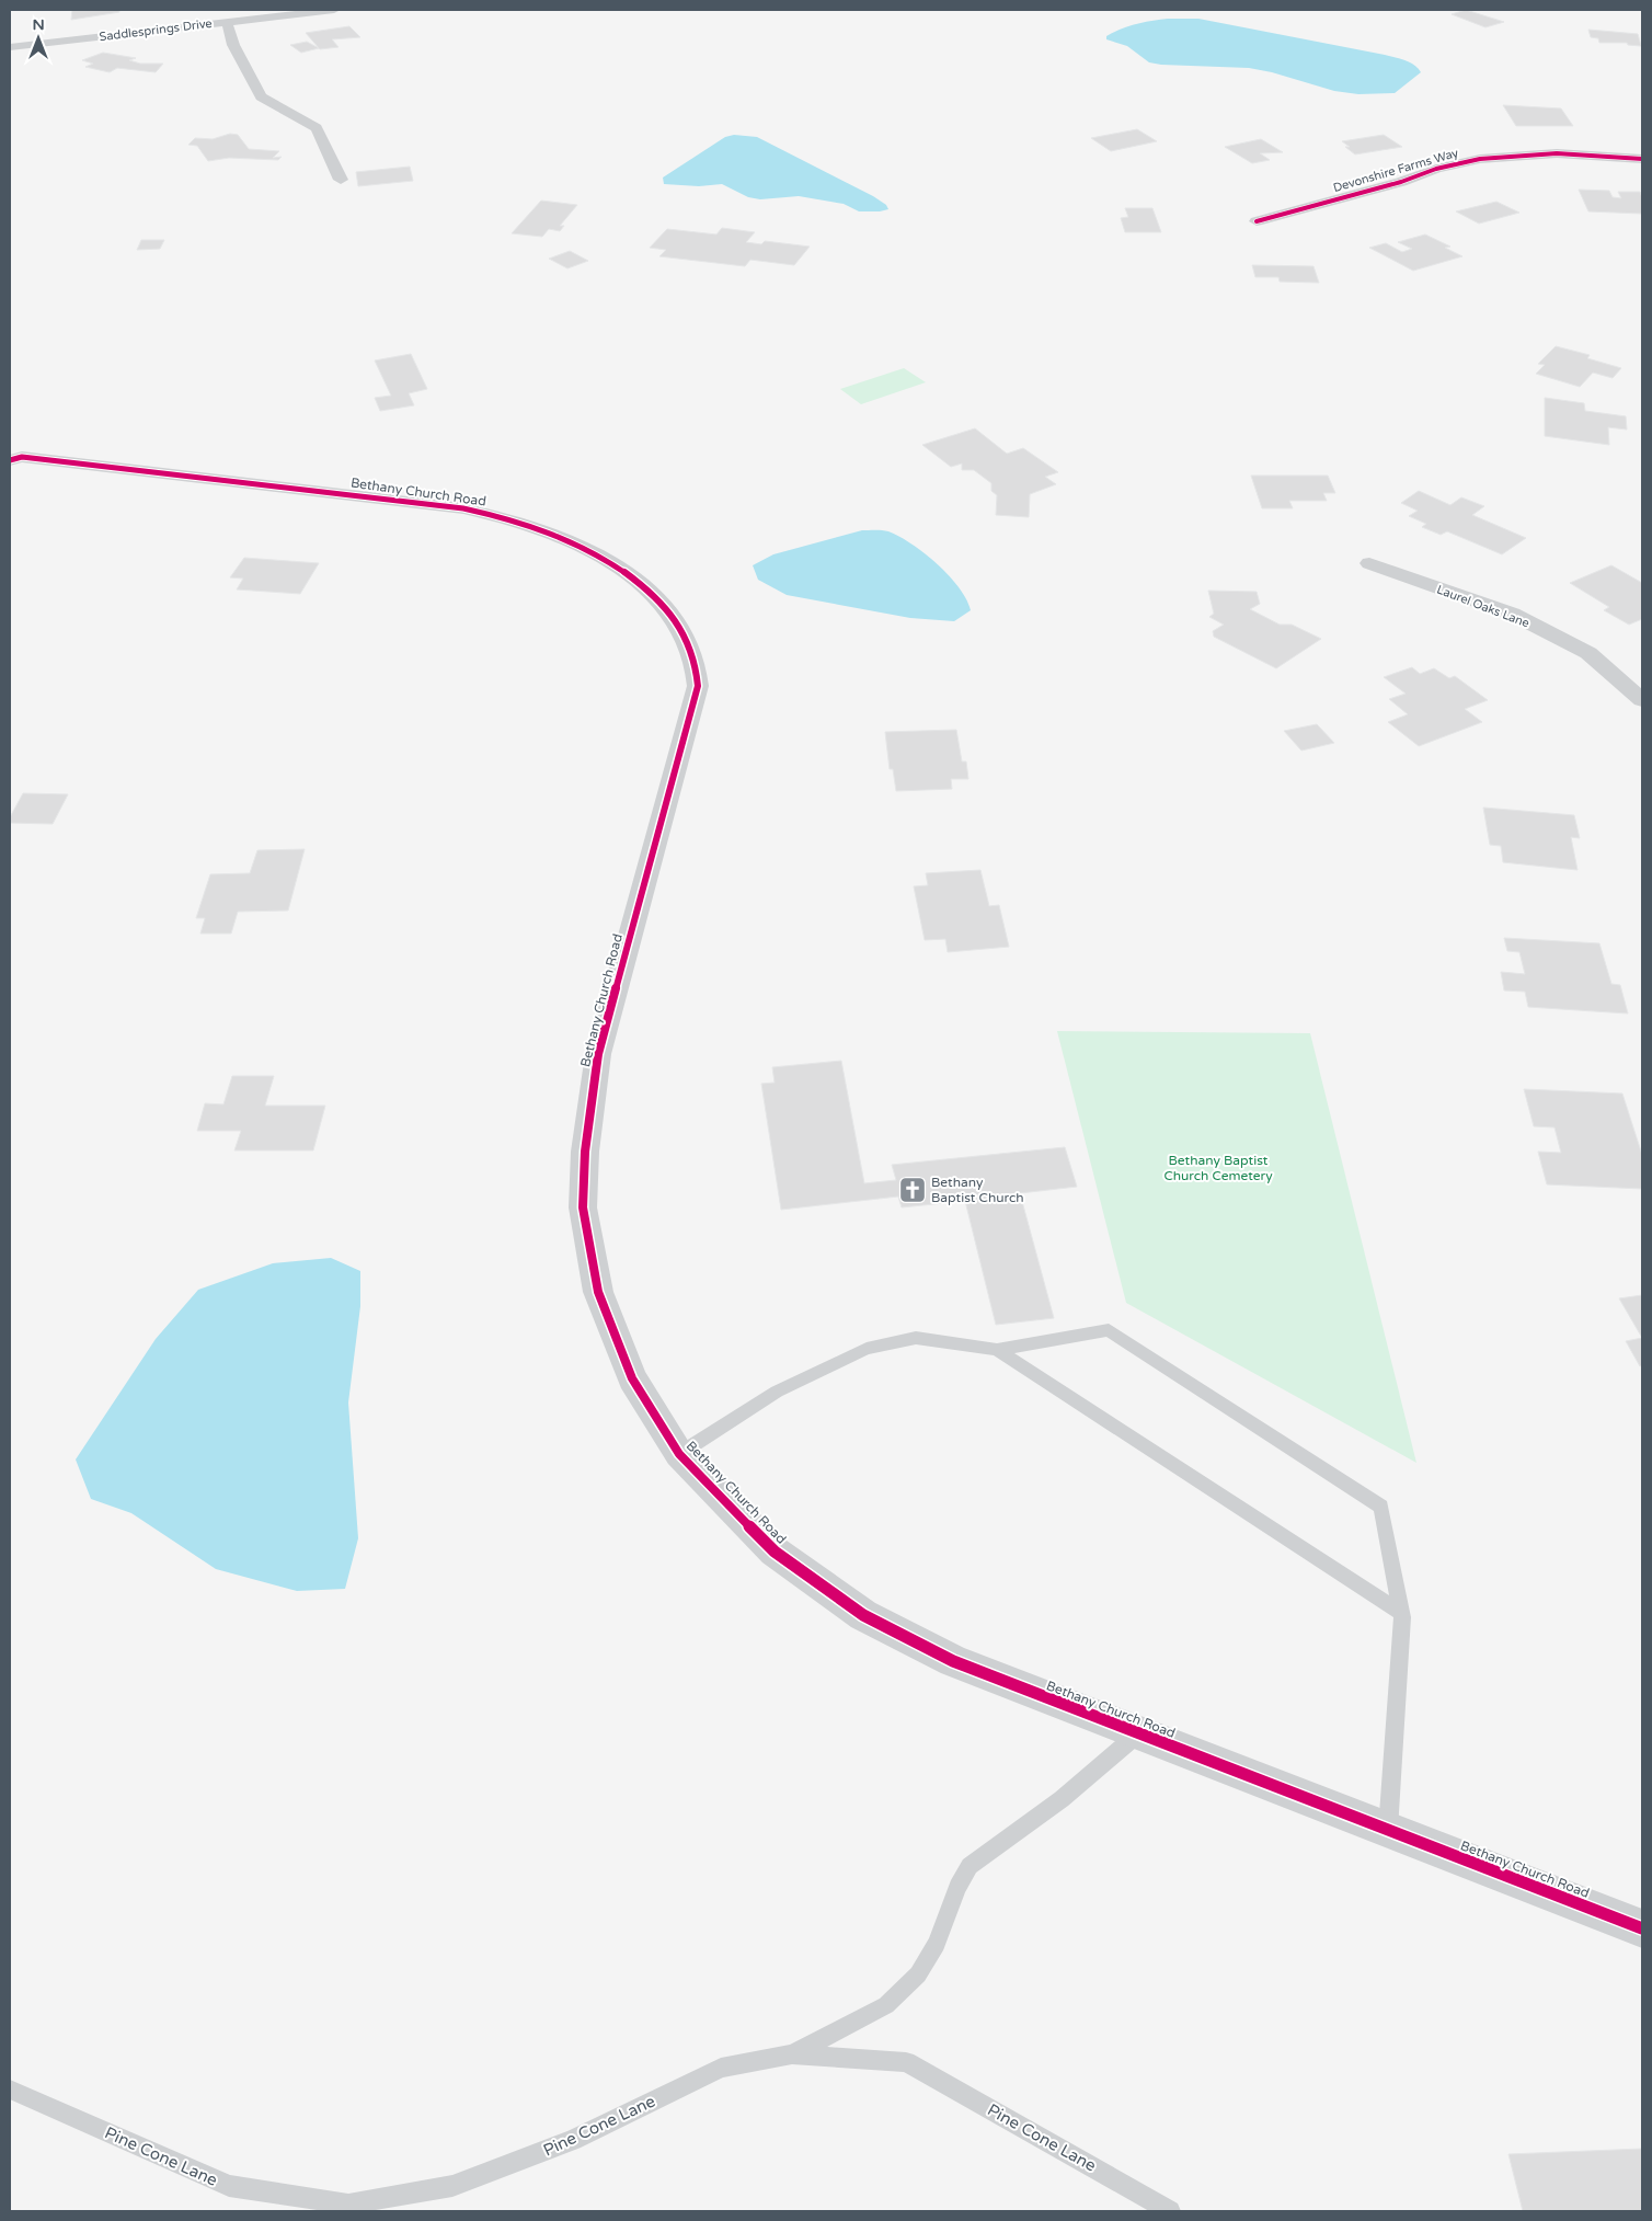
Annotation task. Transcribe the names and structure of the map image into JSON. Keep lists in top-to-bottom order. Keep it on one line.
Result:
{"streets":{"street":["Saddlesprings Drive","Devonshire Farms Way","Bethany Church Road","Laurel Oaks Lane"],"lane":["Pine Cone Lane"]},"parks":["Bethany Baptist Church Cemetery"],"places":{"church":["Bethany Baptist Church"]},"north":"top"}
